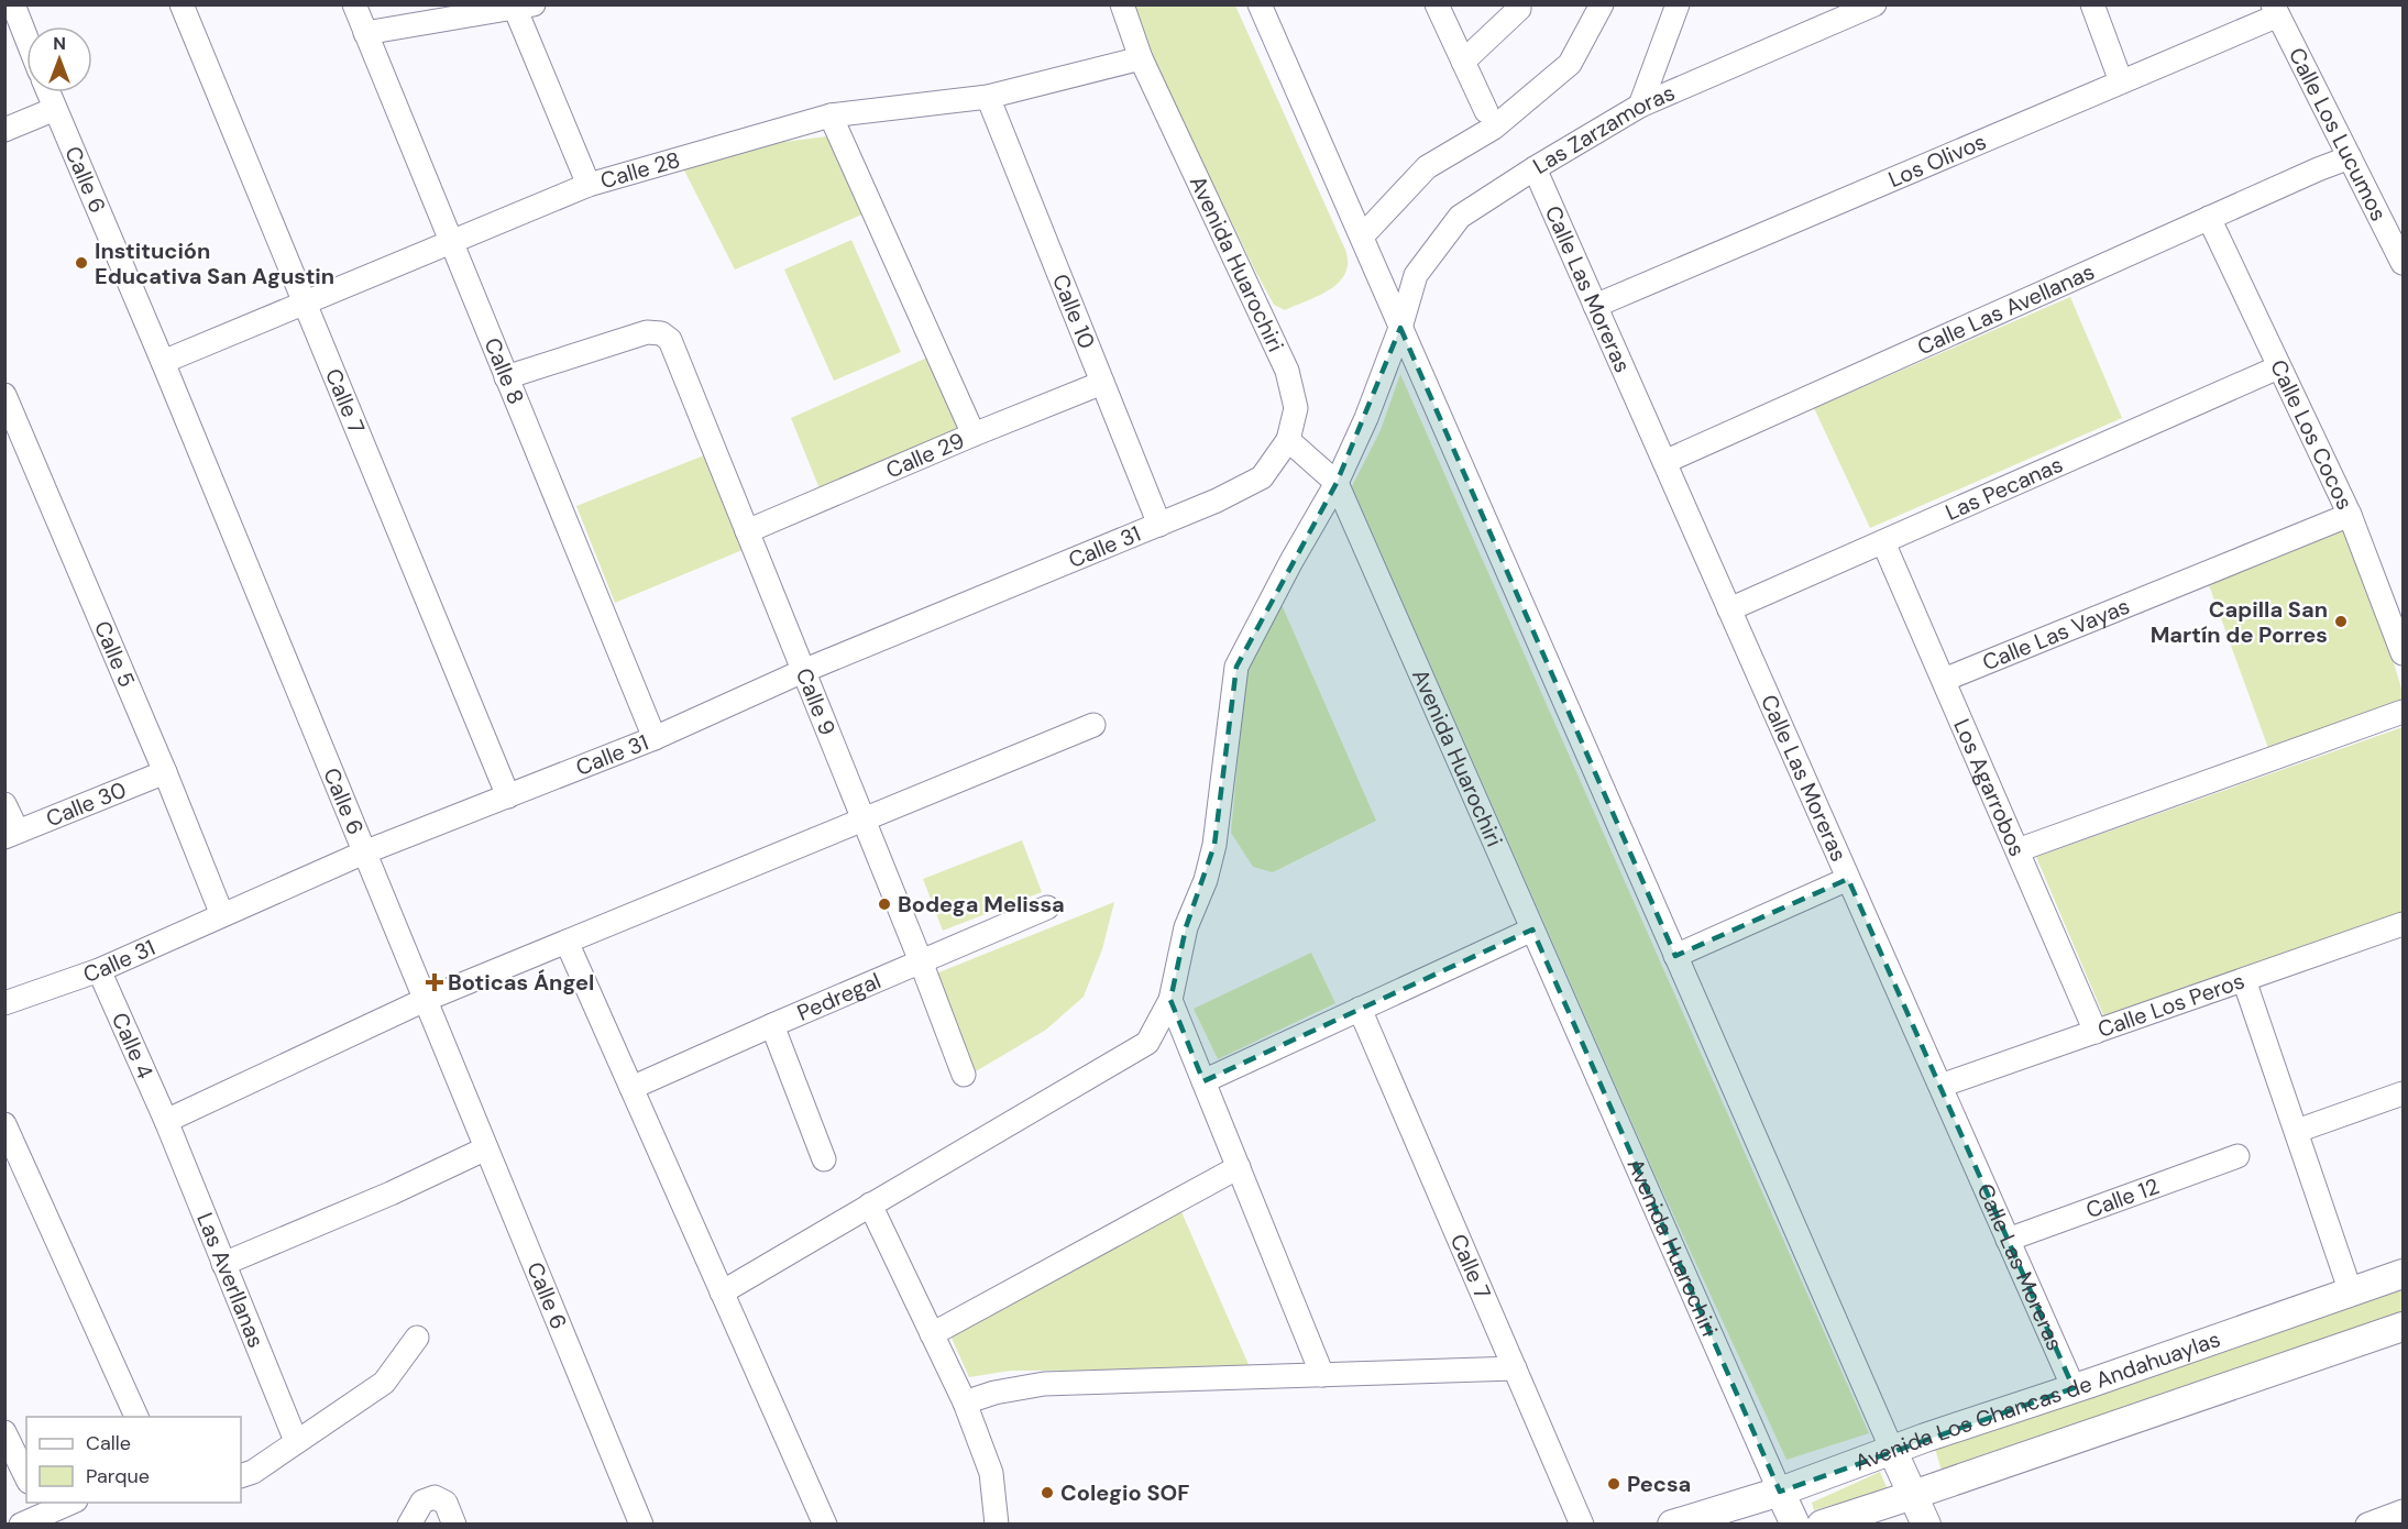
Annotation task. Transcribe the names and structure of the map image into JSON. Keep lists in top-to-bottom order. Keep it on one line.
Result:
{"streets":{"main road":["Avenida Huarochiri","Avenida Los Chancas de Andahuaylas"],"street":["Las Zarzamoras","Calle Los Lucumos","Los Olivos","Calle 28","Calle 6","Calle Las Moreras","Calle Las Avellanas","Calle 10","Calle 8","Calle 7","Calle Los Cocos","Calle 29","Las Pecanas","Calle 31","Calle Las Vayas","Calle 5","Calle 9","Los Agarrobos","Calle 30","Pedregal","Calle Los Peros","Calle 4","Calle 12","Las Averllanas"]},"crossings":[["Las Zarzamoras","Avenida Huarochiri"],["Las Zarzamoras","Calle Las Moreras"],["Calle Los Lucumos","Los Olivos"],["Calle Los Lucumos","Calle Las Avellanas"],["Los Olivos","Calle Las Moreras"],["Calle 28","Calle 6"],["Calle 28","Avenida Huarochiri"],["Calle 28","Calle 10"],["Calle 28","Calle 8"],["Calle 28","Calle 7"],["Calle 6","Calle 31"],["Avenida Huarochiri","Calle 31"],["Avenida Huarochiri","Avenida Los Chancas de Andahuaylas"],["Calle Las Moreras","Calle Las Avellanas"],["Calle Las Moreras","Las Pecanas"],["Calle Las Moreras","Calle Los Peros"],["Calle Las Moreras","Calle 12"],["Calle Las Moreras","Avenida Los Chancas de Andahuaylas"],["Calle Las Avellanas","Calle Los Cocos"],["Calle 10","Calle 29"],["Calle 10","Calle 31"],["Calle 8","Calle 31"],["Calle 8","Calle 9"],["Calle 7","Calle 31"],["Calle Los Cocos","Las Pecanas"],["Calle Los Cocos","Calle Las Vayas"],["Calle 29","Calle 9"],["Las Pecanas","Los Agarrobos"],["Calle 31","Calle 5"],["Calle 31","Calle 9"],["Calle 31","Calle 4"],["Calle Las Vayas","Los Agarrobos"],["Calle 5","Calle 30"],["Calle 9","Pedregal"],["Los Agarrobos","Calle Los Peros"],["Calle 4","Las Averllanas"]],"places":{"other":["Institución Educativa San Agustin","Capilla San Martín de Porres","Bodega Melissa","Pecsa","Colegio SOF"],"health":["Boticas Ángel"]},"legend":["Calle","Parque"],"north":"top"}
